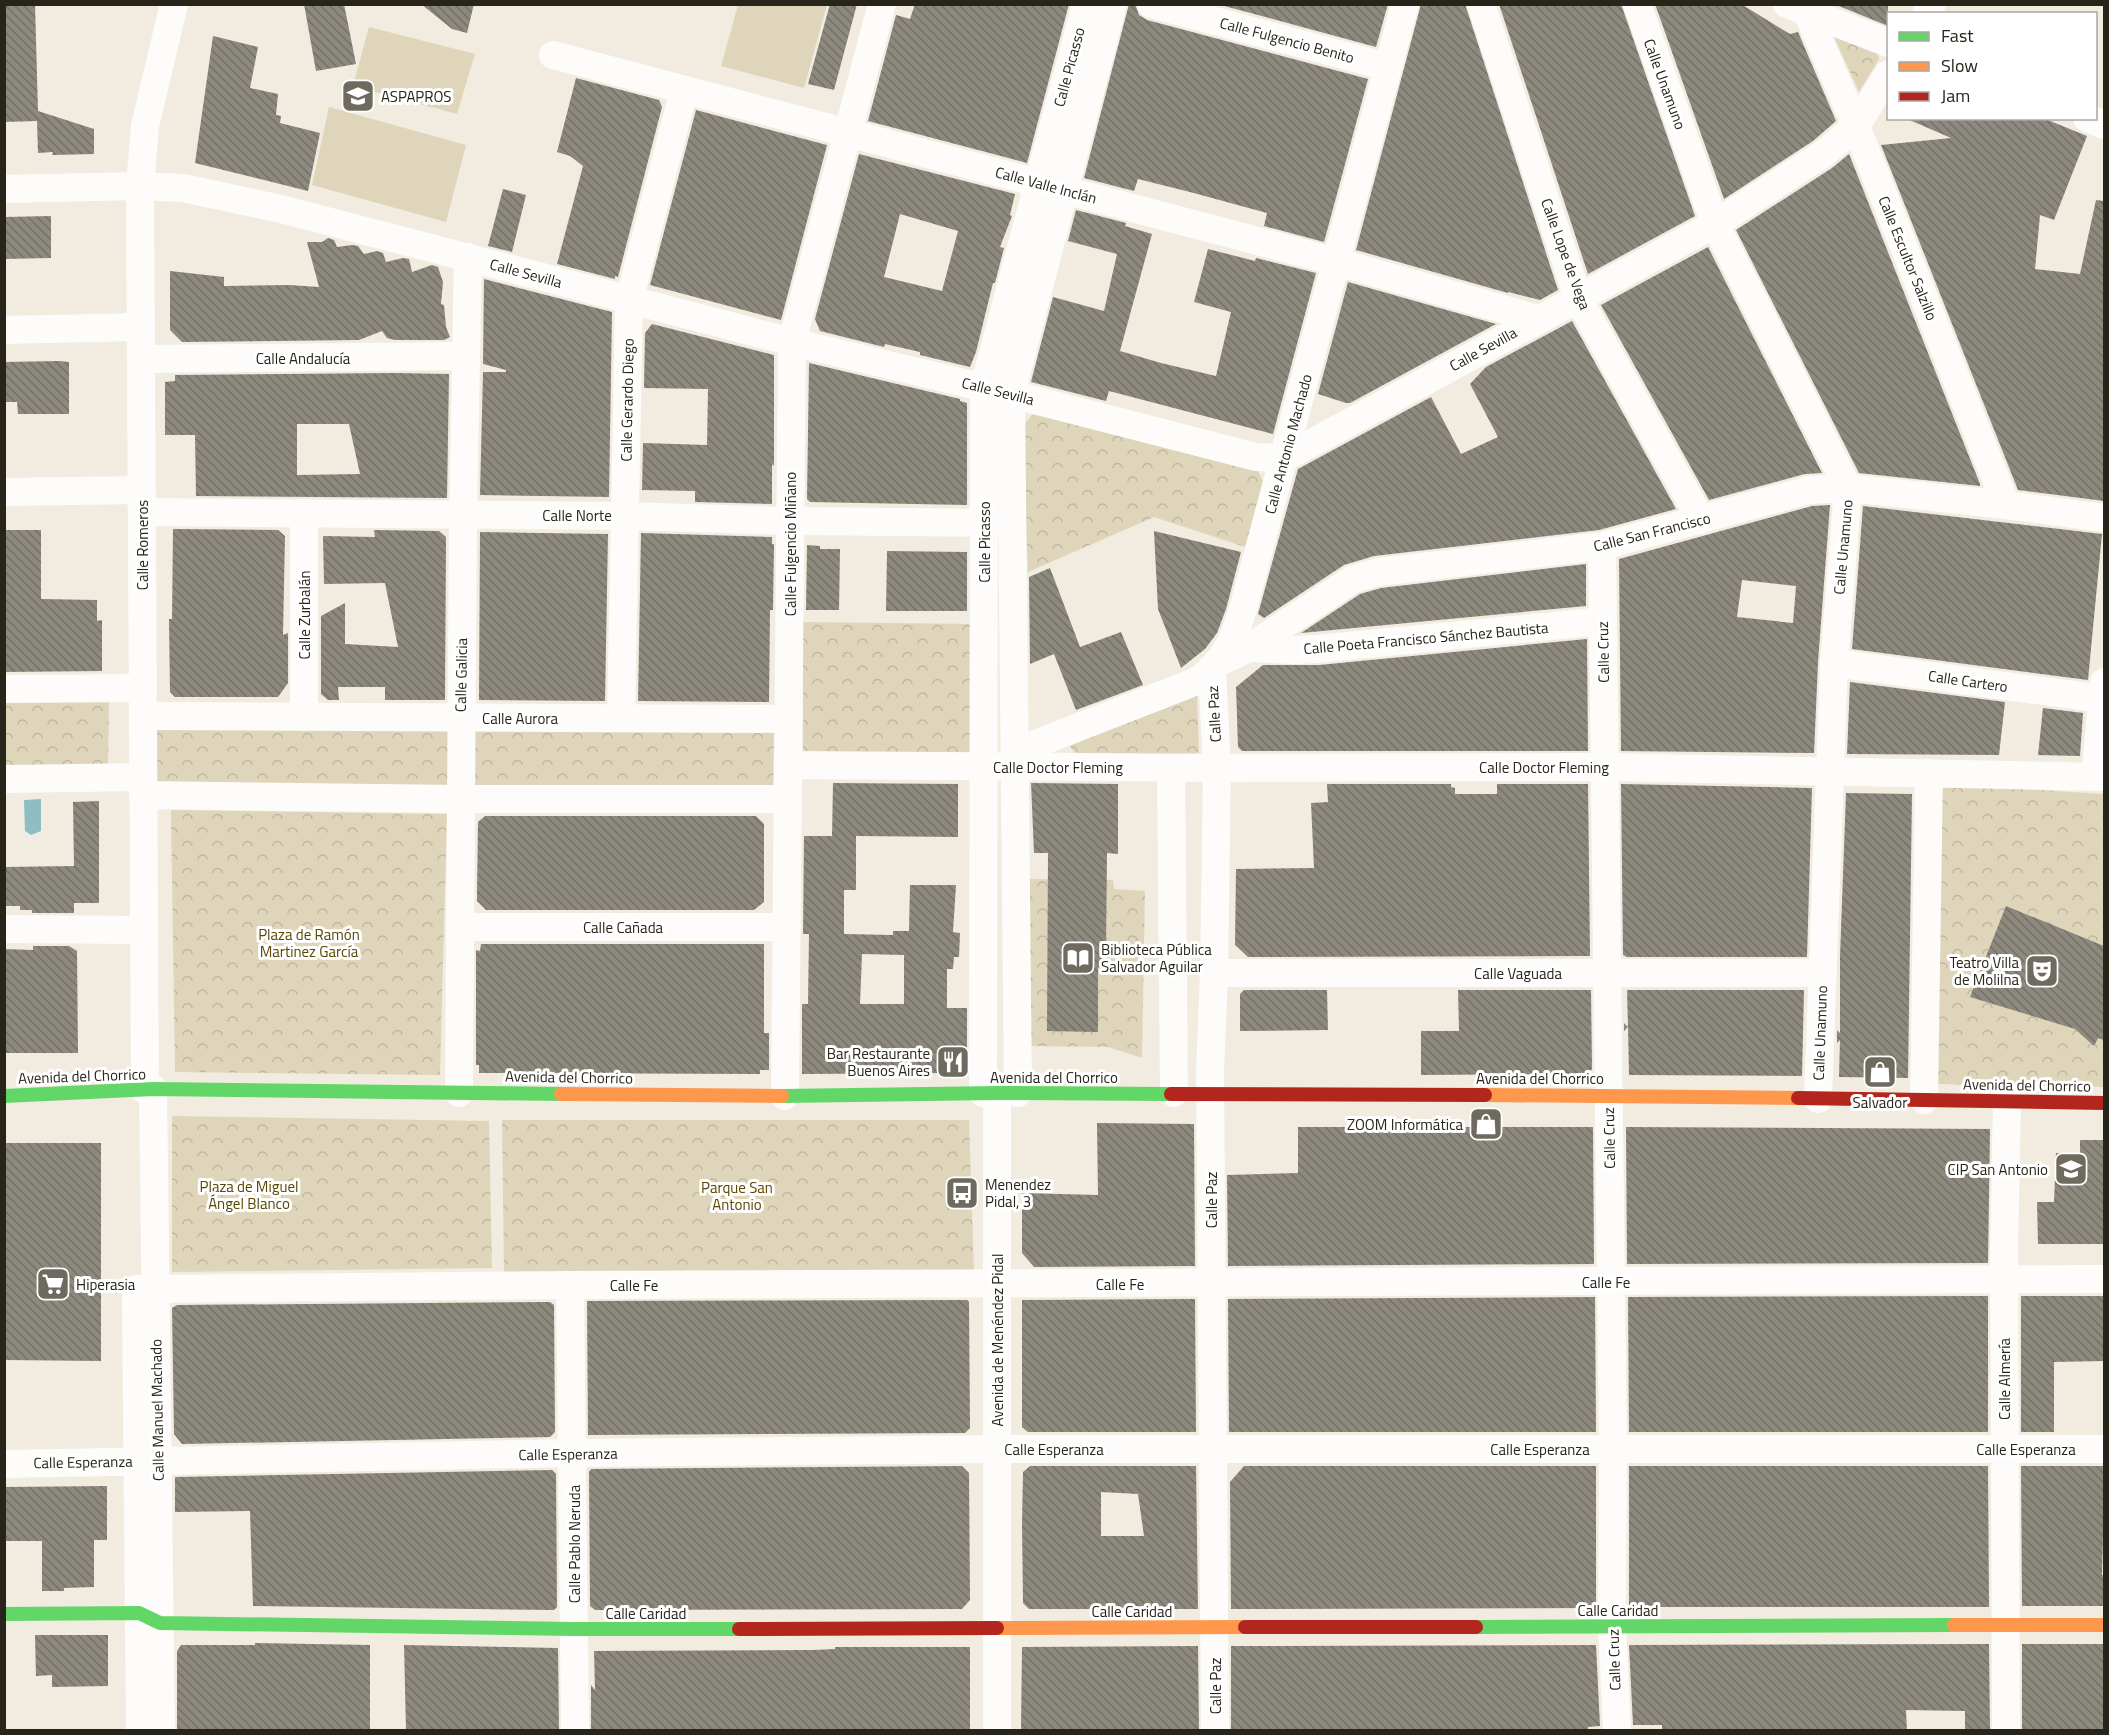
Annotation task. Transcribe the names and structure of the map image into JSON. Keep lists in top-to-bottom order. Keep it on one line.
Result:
{"streets":{"street":["Calle Fulgencio Benito","Calle Picasso","Calle Unamuno","Calle Valle Inclán","Calle Lope de Vega","Calle Escultor Salzillo","Calle Sevilla","Calle Andalucía","Calle Gerardo Diego","Calle Antonio Machado","Calle Norte","Calle San Francisco","Calle Fulgencio Miñano","Calle Romeros","Calle Zurbalán","Calle Poeta Francisco Sánchez Bautista","Calle Cruz","Calle Galicia","Calle Cartero","Calle Paz","Calle Aurora","Calle Doctor Fleming","Calle Cañada","Calle Vaguada","Avenida del Chorrico","Calle Fe","Avenida de Menéndez Pidal","Calle Almería","Calle Manuel Machado","Calle Esperanza","Calle Pablo Neruda","Calle Caridad"]},"crossings":[["Calle Fulgencio Benito","Calle Antonio Machado"],["Calle Picasso","Calle Valle Inclán"],["Calle Picasso","Calle Sevilla"],["Calle Picasso","Calle Norte"],["Calle Picasso","Calle Doctor Fleming"],["Calle Picasso","Avenida del Chorrico"],["Calle Picasso","Avenida de Menéndez Pidal"],["Calle Unamuno","Calle Sevilla"],["Calle Unamuno","Calle San Francisco"],["Calle Unamuno","Calle Cartero"],["Calle Unamuno","Calle Doctor Fleming"],["Calle Unamuno","Calle Vaguada"],["Calle Unamuno","Avenida del Chorrico"],["Calle Valle Inclán","Calle Sevilla"],["Calle Valle Inclán","Calle Gerardo Diego"],["Calle Valle Inclán","Calle Antonio Machado"],["Calle Valle Inclán","Calle Fulgencio Miñano"],["Calle Lope de Vega","Calle Sevilla"],["Calle Lope de Vega","Calle San Francisco"],["Calle Escultor Salzillo","Calle Sevilla"],["Calle Escultor Salzillo","Calle San Francisco"],["Calle Sevilla","Calle Gerardo Diego"],["Calle Sevilla","Calle Antonio Machado"],["Calle Sevilla","Calle Fulgencio Miñano"],["Calle Sevilla","Calle Romeros"],["Calle Sevilla","Calle Galicia"],["Calle Andalucía","Calle Romeros"],["Calle Andalucía","Calle Galicia"],["Calle Gerardo Diego","Calle Norte"],["Calle Gerardo Diego","Calle Aurora"],["Calle Antonio Machado","Calle San Francisco"],["Calle Antonio Machado","Calle Paz"],["Calle Norte","Calle Fulgencio Miñano"],["Calle Norte","Calle Romeros"],["Calle Norte","Calle Zurbalán"],["Calle Norte","Calle Galicia"],["Calle San Francisco","Calle Poeta Francisco Sánchez Bautista"],["Calle San Francisco","Calle Cruz"],["Calle San Francisco","Calle Paz"],["Calle Fulgencio Miñano","Calle Aurora"],["Calle Fulgencio Miñano","Calle Cañada"],["Calle Fulgencio Miñano","Avenida del Chorrico"],["Calle Romeros","Calle Aurora"],["Calle Romeros","Avenida del Chorrico"],["Calle Romeros","Calle Manuel Machado"],["Calle Zurbalán","Calle Aurora"],["Calle Poeta Francisco Sánchez Bautista","Calle Cruz"],["Calle Cruz","Calle Doctor Fleming"],["Calle Cruz","Calle Vaguada"],["Calle Cruz","Avenida del Chorrico"],["Calle Cruz","Calle Fe"],["Calle Cruz","Calle Esperanza"],["Calle Cruz","Calle Caridad"],["Calle Galicia","Calle Aurora"],["Calle Galicia","Calle Cañada"],["Calle Galicia","Avenida del Chorrico"],["Calle Paz","Calle Doctor Fleming"],["Calle Paz","Calle Vaguada"],["Calle Paz","Avenida del Chorrico"],["Calle Paz","Calle Fe"],["Calle Paz","Calle Esperanza"],["Calle Paz","Calle Caridad"],["Avenida del Chorrico","Avenida de Menéndez Pidal"],["Avenida del Chorrico","Calle Almería"],["Avenida del Chorrico","Calle Manuel Machado"],["Calle Fe","Avenida de Menéndez Pidal"],["Calle Fe","Calle Almería"],["Calle Fe","Calle Manuel Machado"],["Calle Fe","Calle Pablo Neruda"],["Avenida de Menéndez Pidal","Calle Esperanza"],["Avenida de Menéndez Pidal","Calle Caridad"],["Calle Almería","Calle Esperanza"],["Calle Almería","Calle Caridad"],["Calle Manuel Machado","Calle Esperanza"],["Calle Manuel Machado","Calle Caridad"],["Calle Esperanza","Calle Pablo Neruda"],["Calle Pablo Neruda","Calle Caridad"]],"parks":["Plaza de Ramón Martinez García","Plaza de Miguel Ángel Blanco","Parque San Antonio"],"places":{"school or university":["ASPAPROS","CIP San Antonio"],"library":["Biblioteca Pública Salvador Aguilar"],"theatre":["Teatro Villa de Molilna"],"restaurant":["Bar Restaurante Buenos Aires"],"shop":["Salvador","ZOOM Informática"],"bus stop":["Menendez Pidal, 3"],"supermarket":["Hiperasia"]},"legend":["Fast","Slow","Jam"]}
